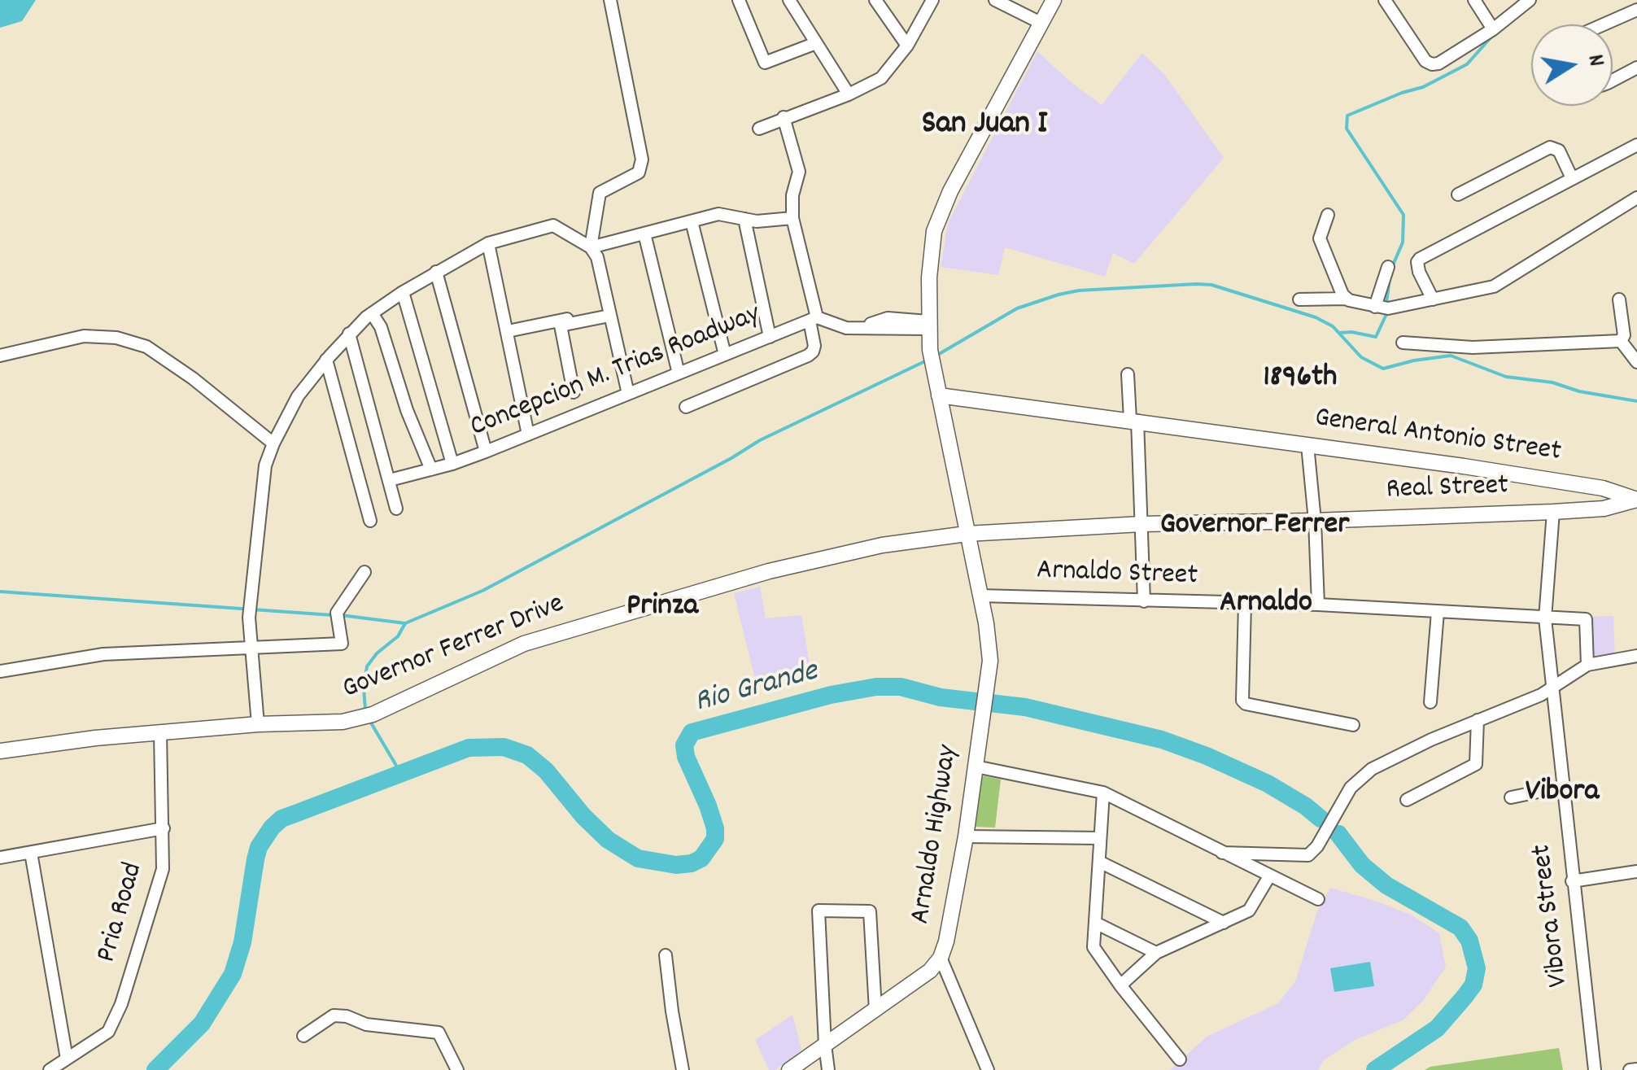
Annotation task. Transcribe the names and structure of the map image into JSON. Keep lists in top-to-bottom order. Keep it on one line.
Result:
{"streets":{"main road":["General Antonio Street","Real Street","Governor Ferrer Drive","Arnaldo Highway"],"street":["Concepcion M. Trias Roadway","Arnaldo Street","Pria Road","Vibora Street"]},"crossings":[["General Antonio Street","Real Street"],["General Antonio Street","Arnaldo Highway"],["Real Street","Governor Ferrer Drive"],["Real Street","Arnaldo Highway"],["Real Street","Vibora Street"],["Arnaldo Street","Arnaldo Highway"],["Arnaldo Street","Vibora Street"],["Governor Ferrer Drive","Arnaldo Highway"],["Governor Ferrer Drive","Pria Road"]],"districts":["San Juan I","1896th","Governor Ferrer","Arnaldo","Prinza","Vibora"],"water":["Rio Grande"],"north":"right"}
